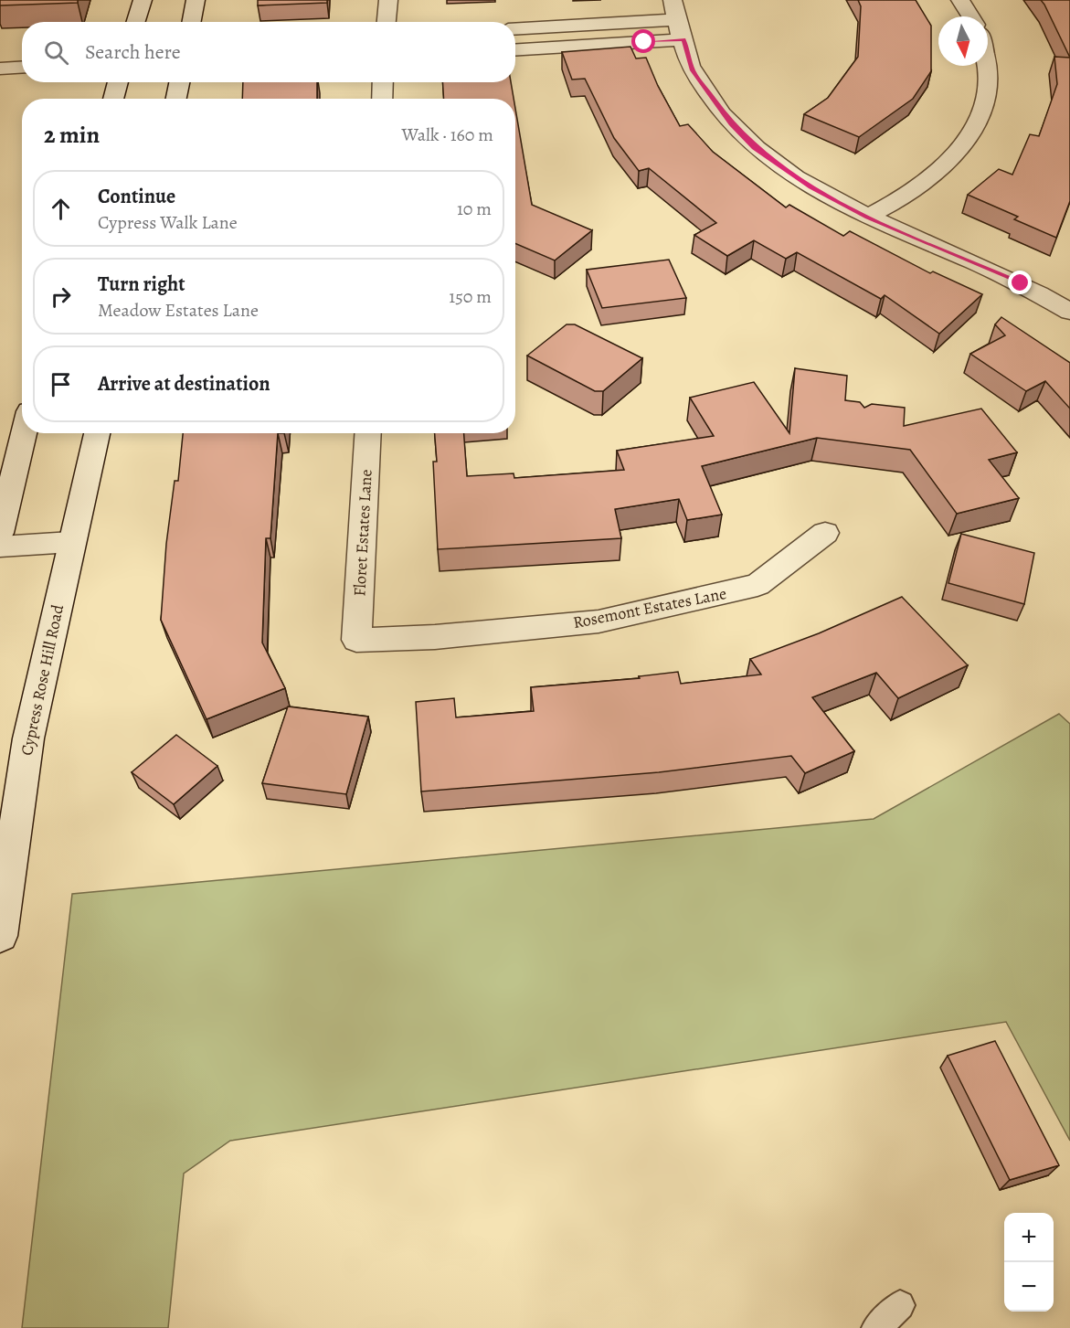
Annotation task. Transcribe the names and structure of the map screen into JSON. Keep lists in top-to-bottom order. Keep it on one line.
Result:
{"streets":{"street":["Floret Estates Lane","Rosemont Estates Lane","Cypress Rose Hill Road"]},"crossings":[["Floret Estates Lane","Rosemont Estates Lane"]],"north":"bottom","page":{"search":"Search here","heading":["2 min","Walk · 160 m"],"list":[["Continue","Cypress Walk Lane","10 m"],["Turn right","Meadow Estates Lane","150 m"],"Arrive at destination"],"map_buttons":["+","−"]}}
